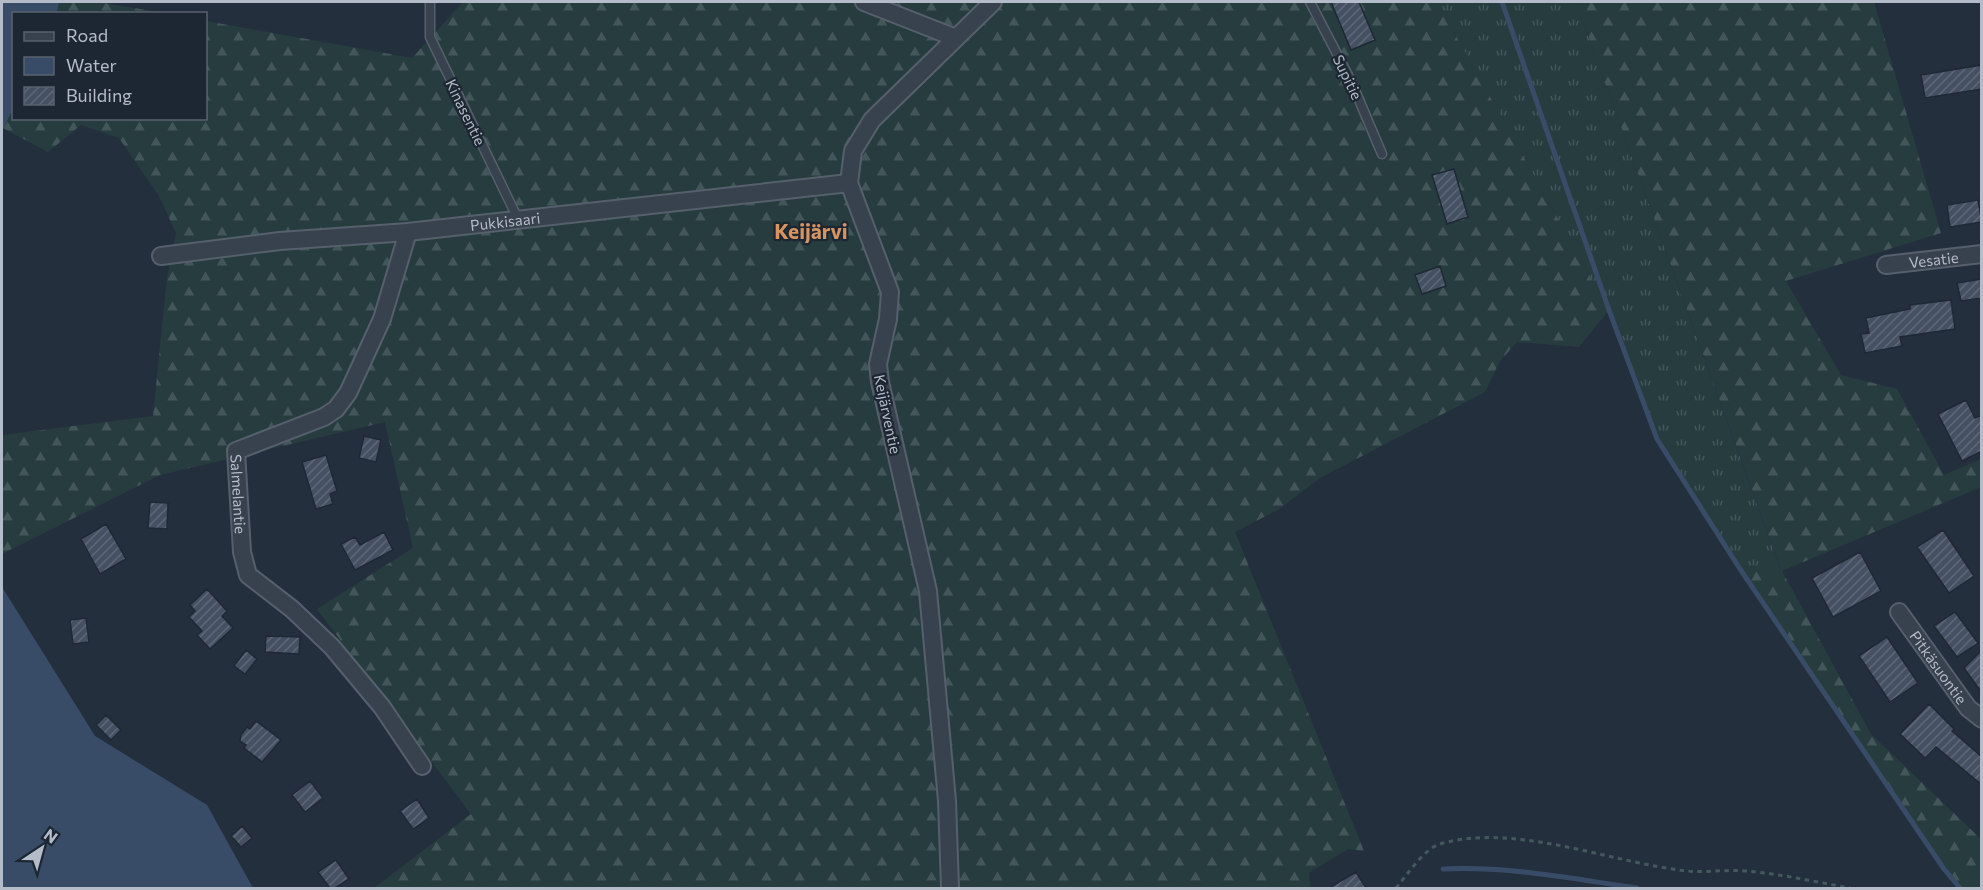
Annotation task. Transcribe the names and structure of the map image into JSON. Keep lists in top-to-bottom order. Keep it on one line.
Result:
{"streets":{"street":["Pukkisaari","Vesatie","Keijärventie","Salmelantie","Pitkäsuontie"],"lane":["Supitie","Kinasentie"]},"crossings":[["Kinasentie","Pukkisaari"],["Pukkisaari","Keijärventie"],["Pukkisaari","Salmelantie"]],"districts":["Keijärvi"],"legend":["Road","Water","Building"],"north":"top right"}
